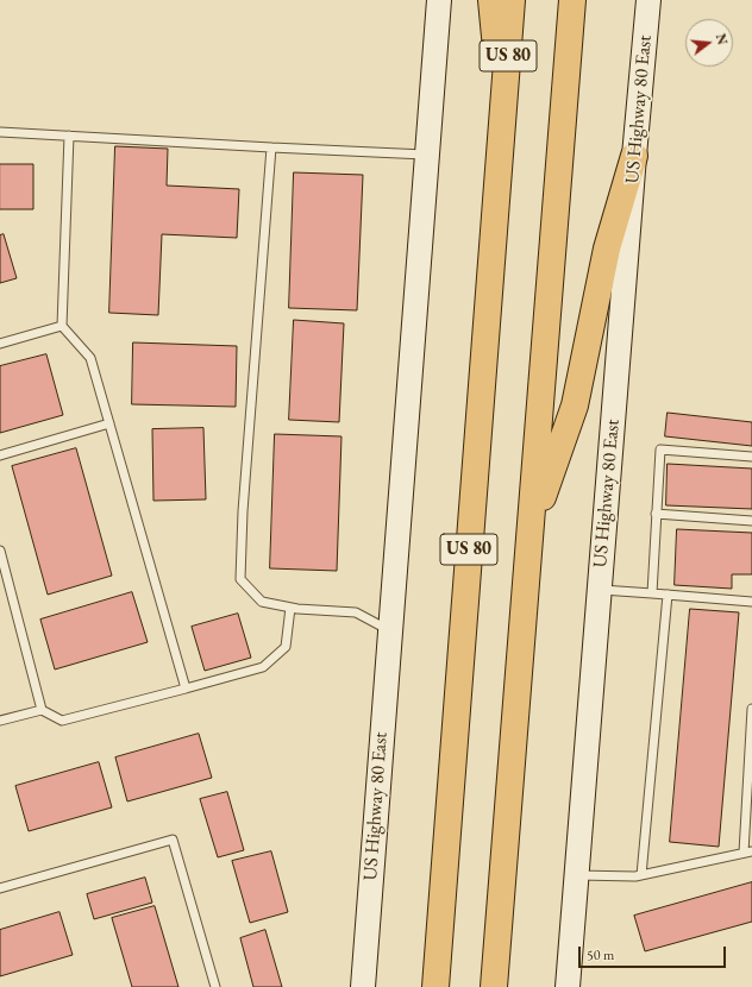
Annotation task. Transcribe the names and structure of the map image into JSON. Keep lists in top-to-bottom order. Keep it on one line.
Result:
{"streets":{"highway":["US 80"],"main road":["US Highway 80 East"]},"scale_bar":"50 m","north":"right"}
